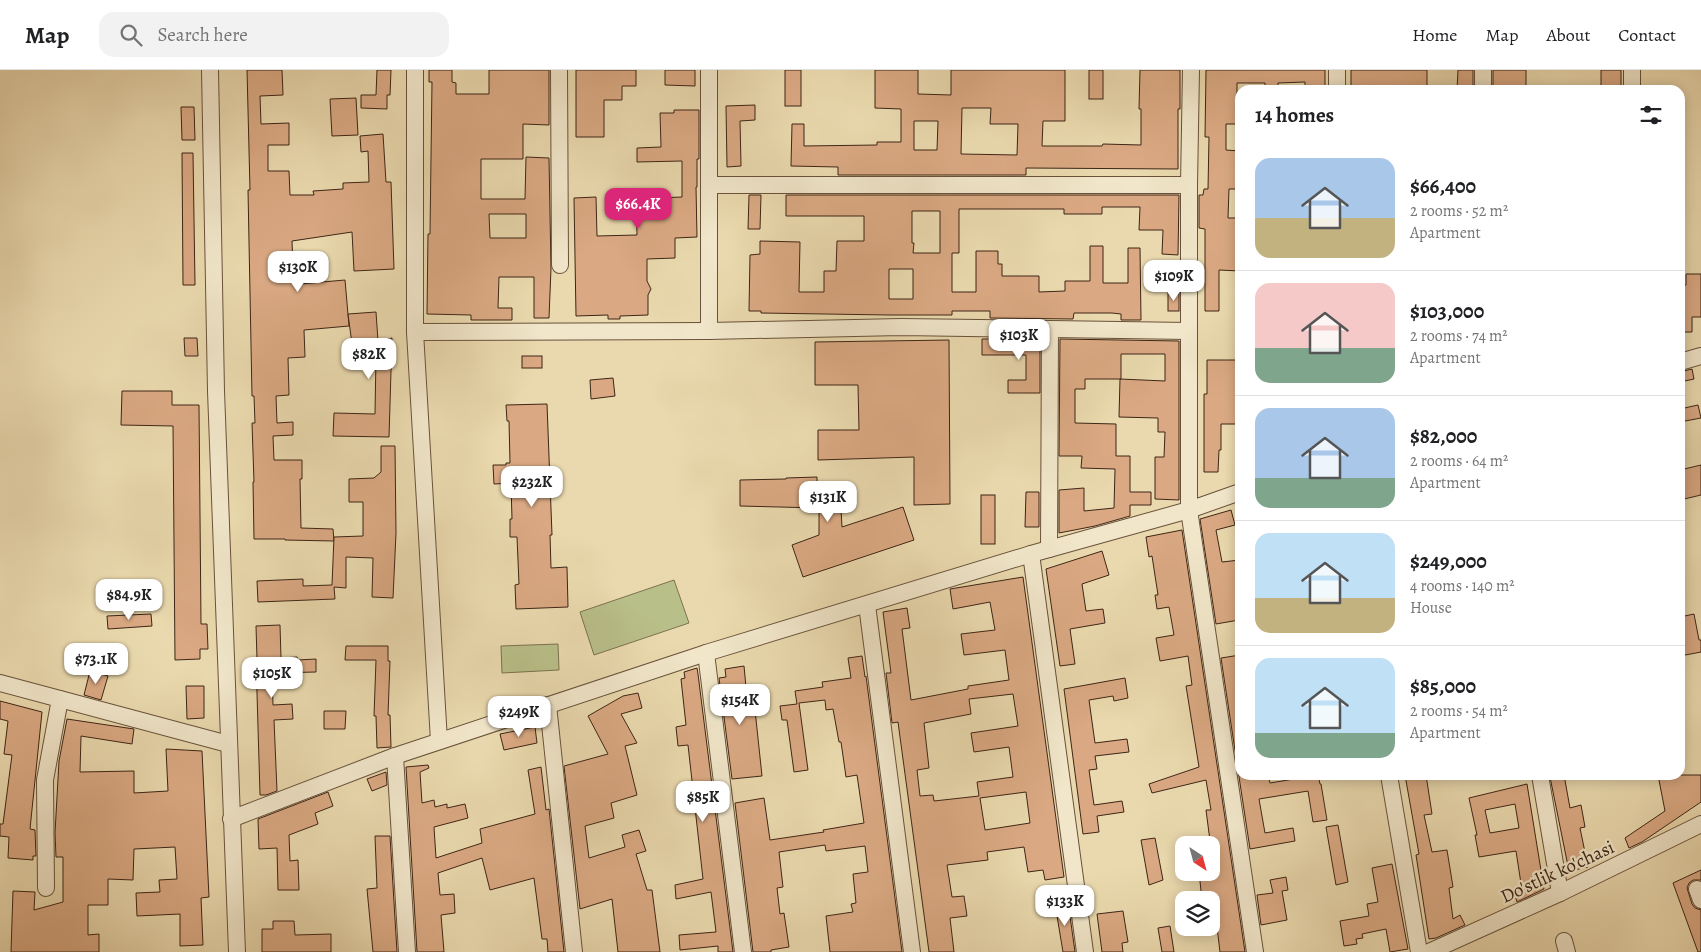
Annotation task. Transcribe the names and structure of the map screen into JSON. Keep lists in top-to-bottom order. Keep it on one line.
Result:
{"streets":{"street":["Do'stlik ko'chasi"]},"north":"bottom right","page":{"header":"Map","search":"Search here","nav":["Home","Map","About","Contact"],"heading":"14 homes","list":[{"name":"$66,400","note":"2 rooms · 52 m² · Apartment"},{"name":"$103,000","note":"2 rooms · 74 m² · Apartment"},{"name":"$82,000","note":"2 rooms · 64 m² · Apartment"},{"name":"$249,000","note":"4 rooms · 140 m² · House"},{"name":"$85,000","note":"2 rooms · 54 m² · Apartment"}],"price":["$66.4K","$130K","$109K","$103K","$82K","$232K","$131K","$84.9K","$73.1K","$105K","$154K","$249K","$85K","$133K"]}}
